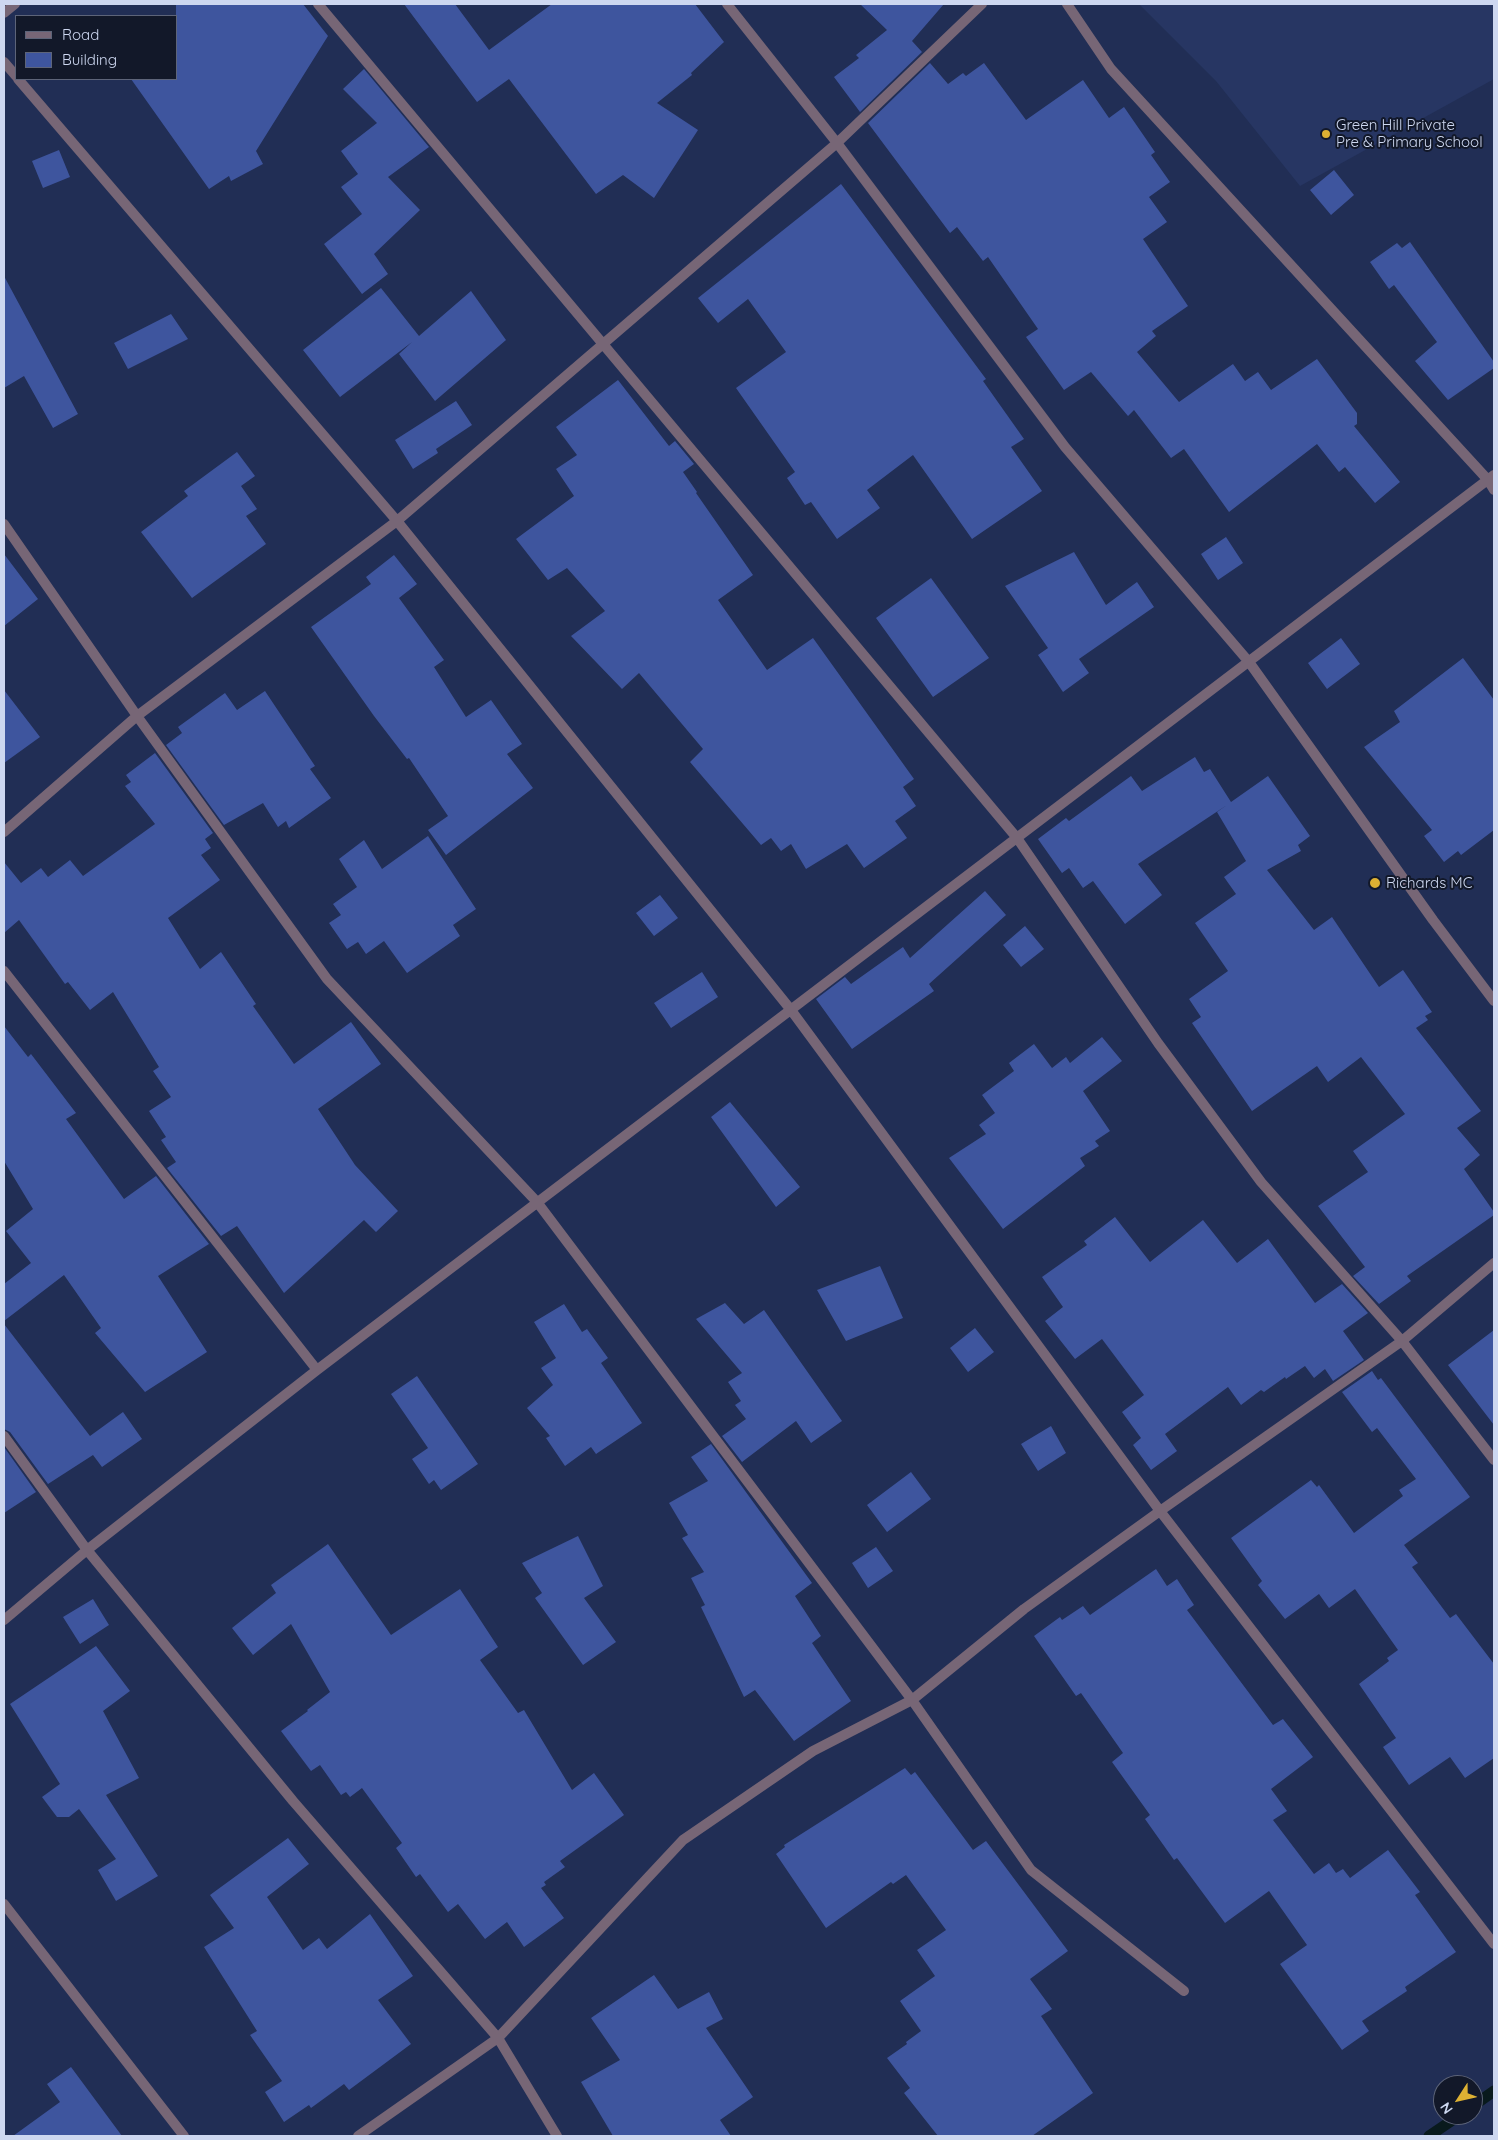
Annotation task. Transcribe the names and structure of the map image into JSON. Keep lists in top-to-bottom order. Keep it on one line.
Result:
{"places":["Green Hill Private Pre & Primary School","Richards MC"],"legend":["Road","Building"],"north":"bottom left"}
